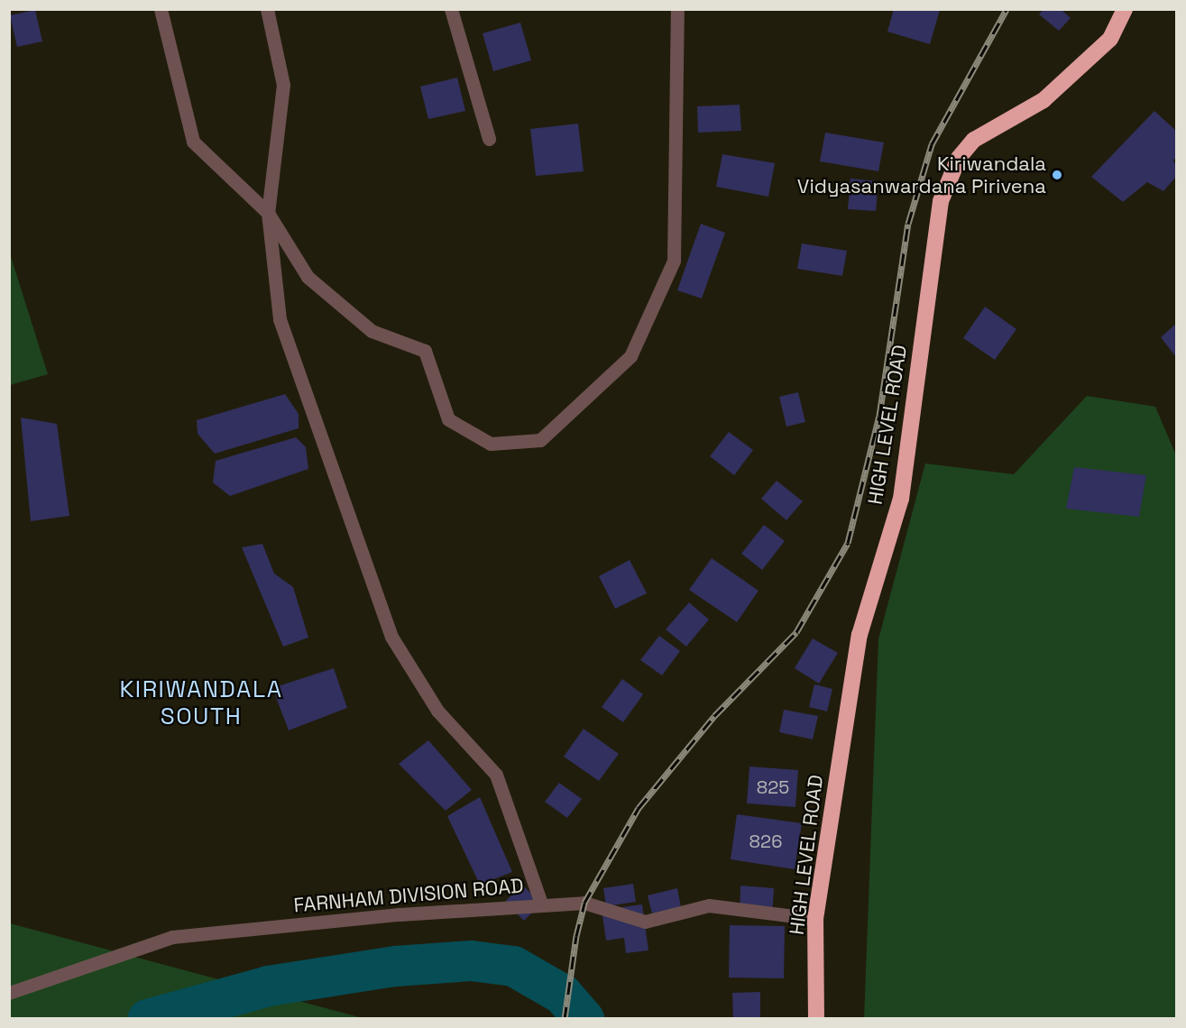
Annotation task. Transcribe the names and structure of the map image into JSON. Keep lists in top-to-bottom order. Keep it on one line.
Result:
{"streets":{"highway":["HIGH LEVEL ROAD"],"street":["FARNHAM DIVISION ROAD"]},"crossings":[["HIGH LEVEL ROAD","FARNHAM DIVISION ROAD"]],"districts":["KIRIWANDALA SOUTH"],"places":["Kiriwandala Vidyasanwardana Pirivena"],"house_numbers":["825","826"]}
